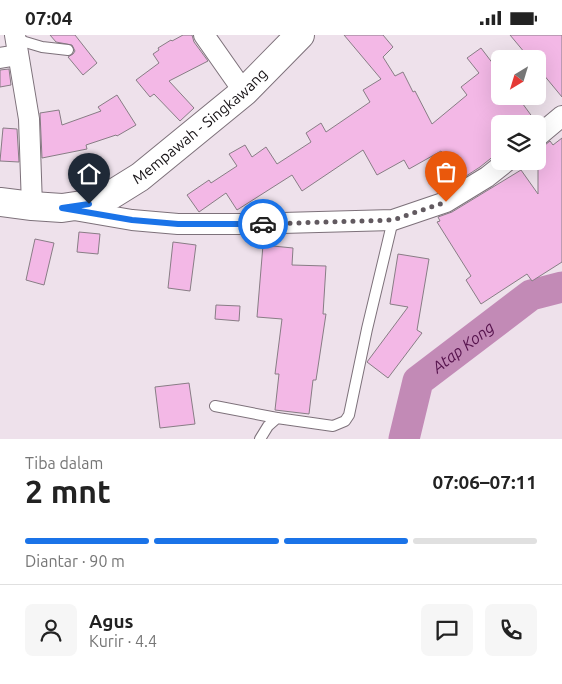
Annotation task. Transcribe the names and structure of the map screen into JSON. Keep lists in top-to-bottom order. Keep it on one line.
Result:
{"streets":{"highway":["Mempawah - Singkawang"]},"water":["Atap Kong"],"north":"bottom left","page":{"status":"07:04","heading":["2 mnt","Tiba dalam","07:06–07:11"],"panel":["Agus","Kurir · 4.4"],"bar":"Diantar · 90 m"}}
